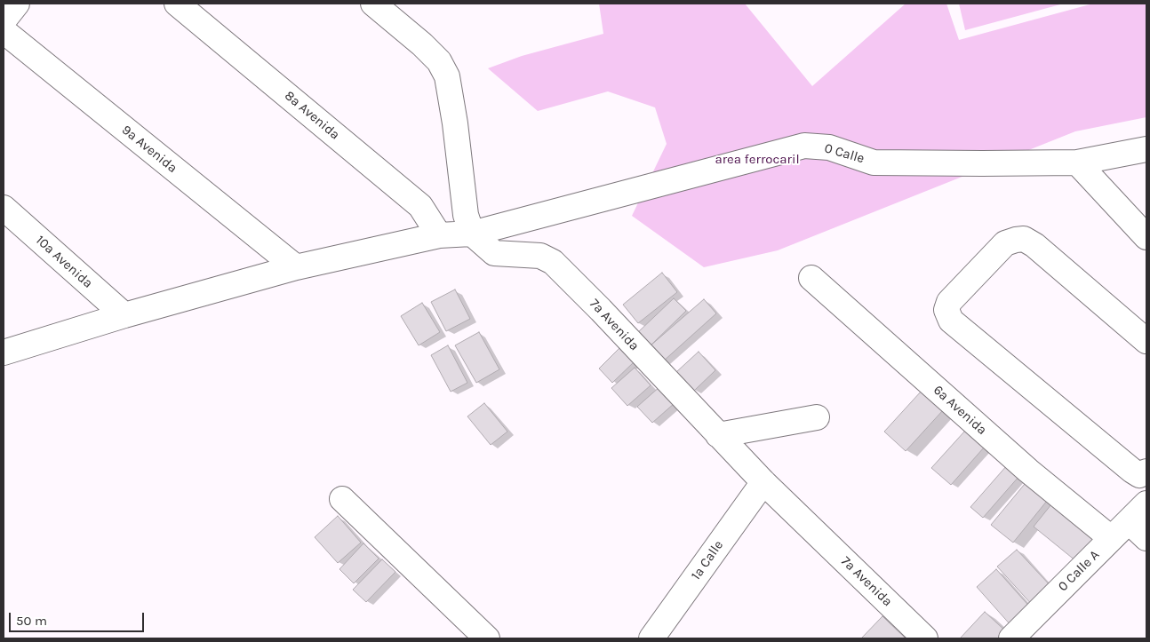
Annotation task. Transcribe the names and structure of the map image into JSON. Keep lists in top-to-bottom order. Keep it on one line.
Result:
{"streets":{"street":["8a Avenida","9a Avenida","0 Calle","10a Avenida","7a Avenida","6a Avenida","1a Calle","0 Calle A"]},"crossings":[["8a Avenida","0 Calle"],["9a Avenida","0 Calle"],["0 Calle","10a Avenida"],["0 Calle","7a Avenida"],["7a Avenida","1a Calle"],["6a Avenida","0 Calle A"]],"parks":["area ferrocaril"],"scale_bar":"50 m"}
